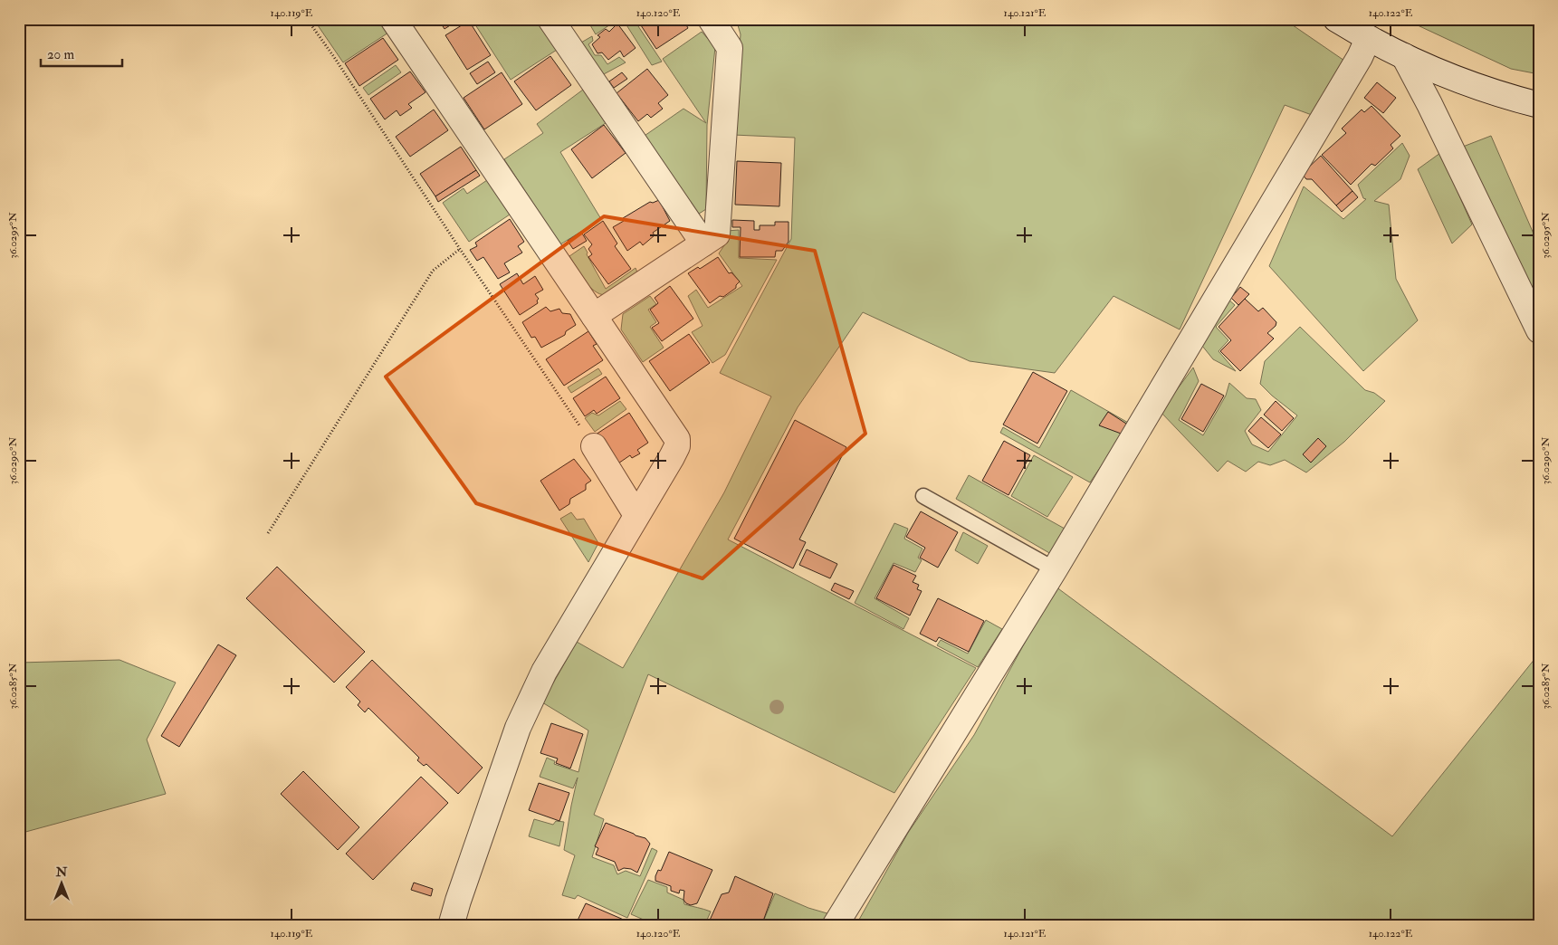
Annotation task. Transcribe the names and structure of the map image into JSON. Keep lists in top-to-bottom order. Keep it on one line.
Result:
{"scale_bar":"20 m","north":"top","coordinates":["140.119°E","140.120°E","140.121°E","140.122°E","36.0295°N","36.0290°N","36.0285°N"]}
